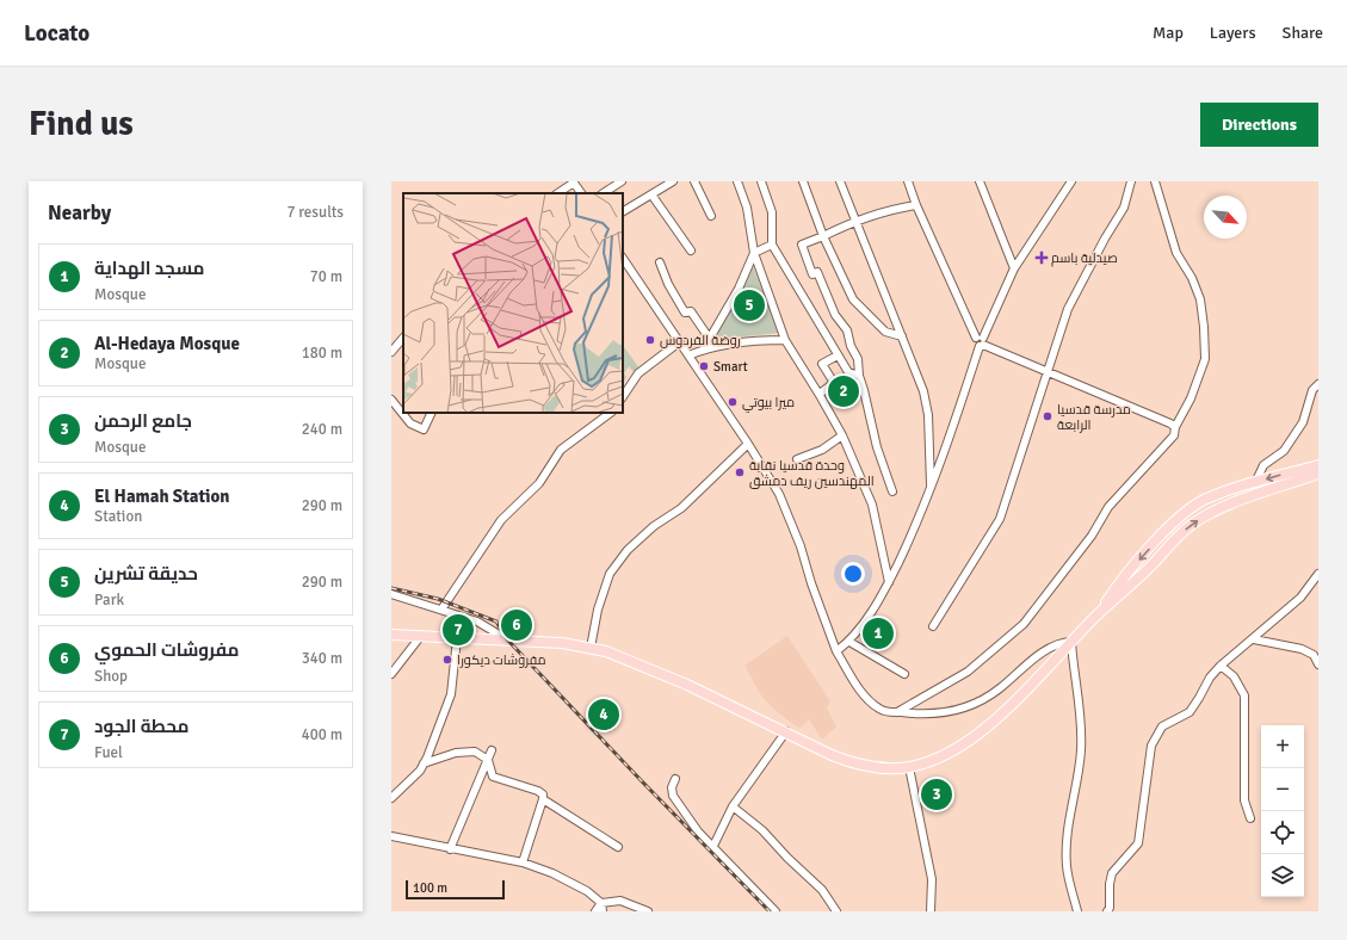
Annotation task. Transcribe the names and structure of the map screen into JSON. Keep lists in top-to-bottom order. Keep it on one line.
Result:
{"places":{"health":["صيدلية باسم"],"other":["روضة الفردوس","Smart","ميرا بيوتي","مدرسة قدسيا الرابعة","وحدة قدسيا نقابة المهندسين ريف دمشق","مفروشات ديكورا"]},"scale_bar":"100 m","north":"bottom right","page":{"header":"Locato","nav":["Map","Layers","Share"],"buttons":"Directions","title":"Find us","heading":["Nearby","7 results"],"list":[{"mark":"1","name":"مسجد الهداية","note":"Mosque","value":"70 m"},{"mark":"2","name":"Al-Hedaya Mosque","note":"Mosque","value":"180 m"},{"mark":"3","name":"جامع الرحمن","note":"Mosque","value":"240 m"},{"mark":"4","name":"El Hamah Station","note":"Station","value":"290 m"},{"mark":"5","name":"حديقة تشرين","note":"Park","value":"290 m"},{"mark":"6","name":"مفروشات الحموي","note":"Shop","value":"340 m"},{"mark":"7","name":"محطة الجود","note":"Fuel","value":"400 m"}],"pins":["5","2","6","7","1","4","3"],"map_buttons":["+","−"],"scale":"100 m"}}
